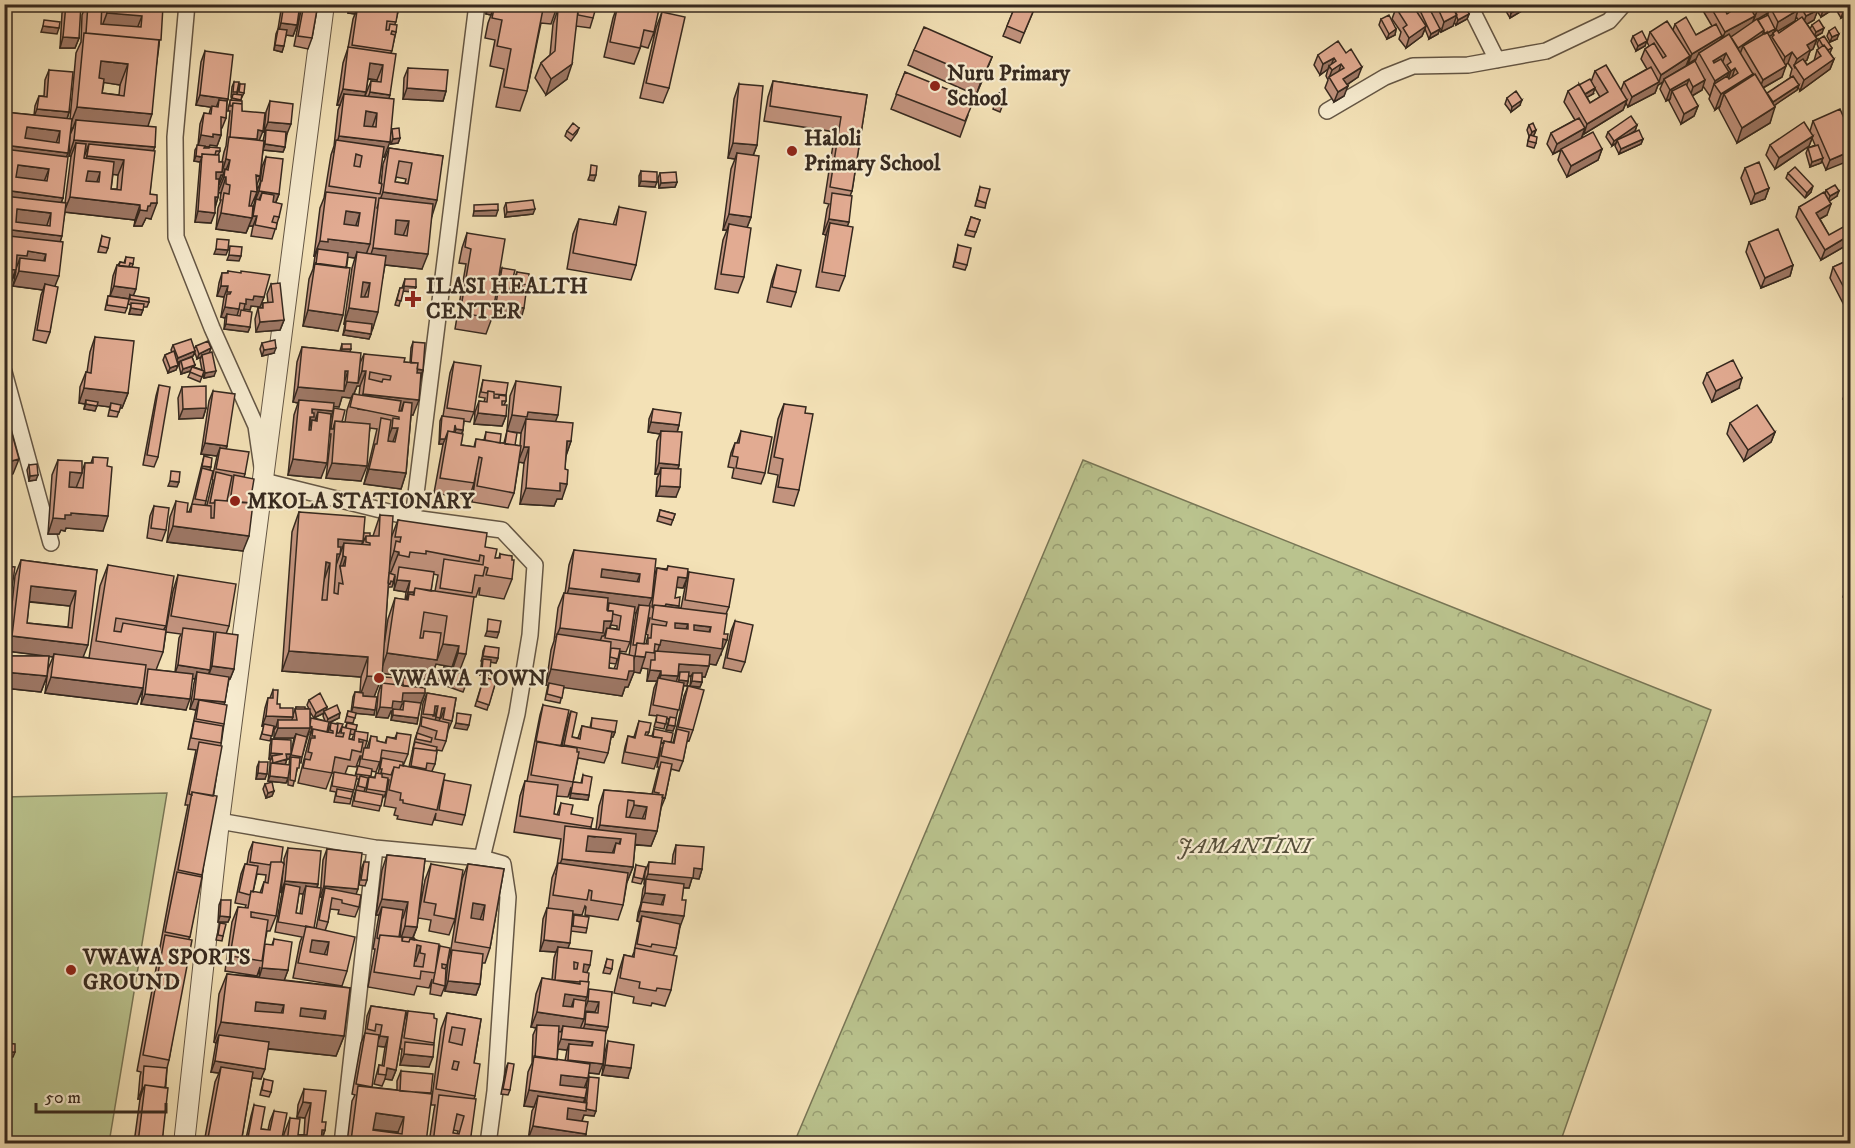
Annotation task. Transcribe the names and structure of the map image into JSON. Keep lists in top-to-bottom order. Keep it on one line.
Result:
{"parks":["JAMANTINI"],"places":{"other":["Nuru Primary School","Haloli Primary School","MKOLA STATIONARY","VWAWA TOWN","VWAWA SPORTS GROUND"],"health":["ILASI HEALTH CENTER"]},"scale_bar":"50 m"}
